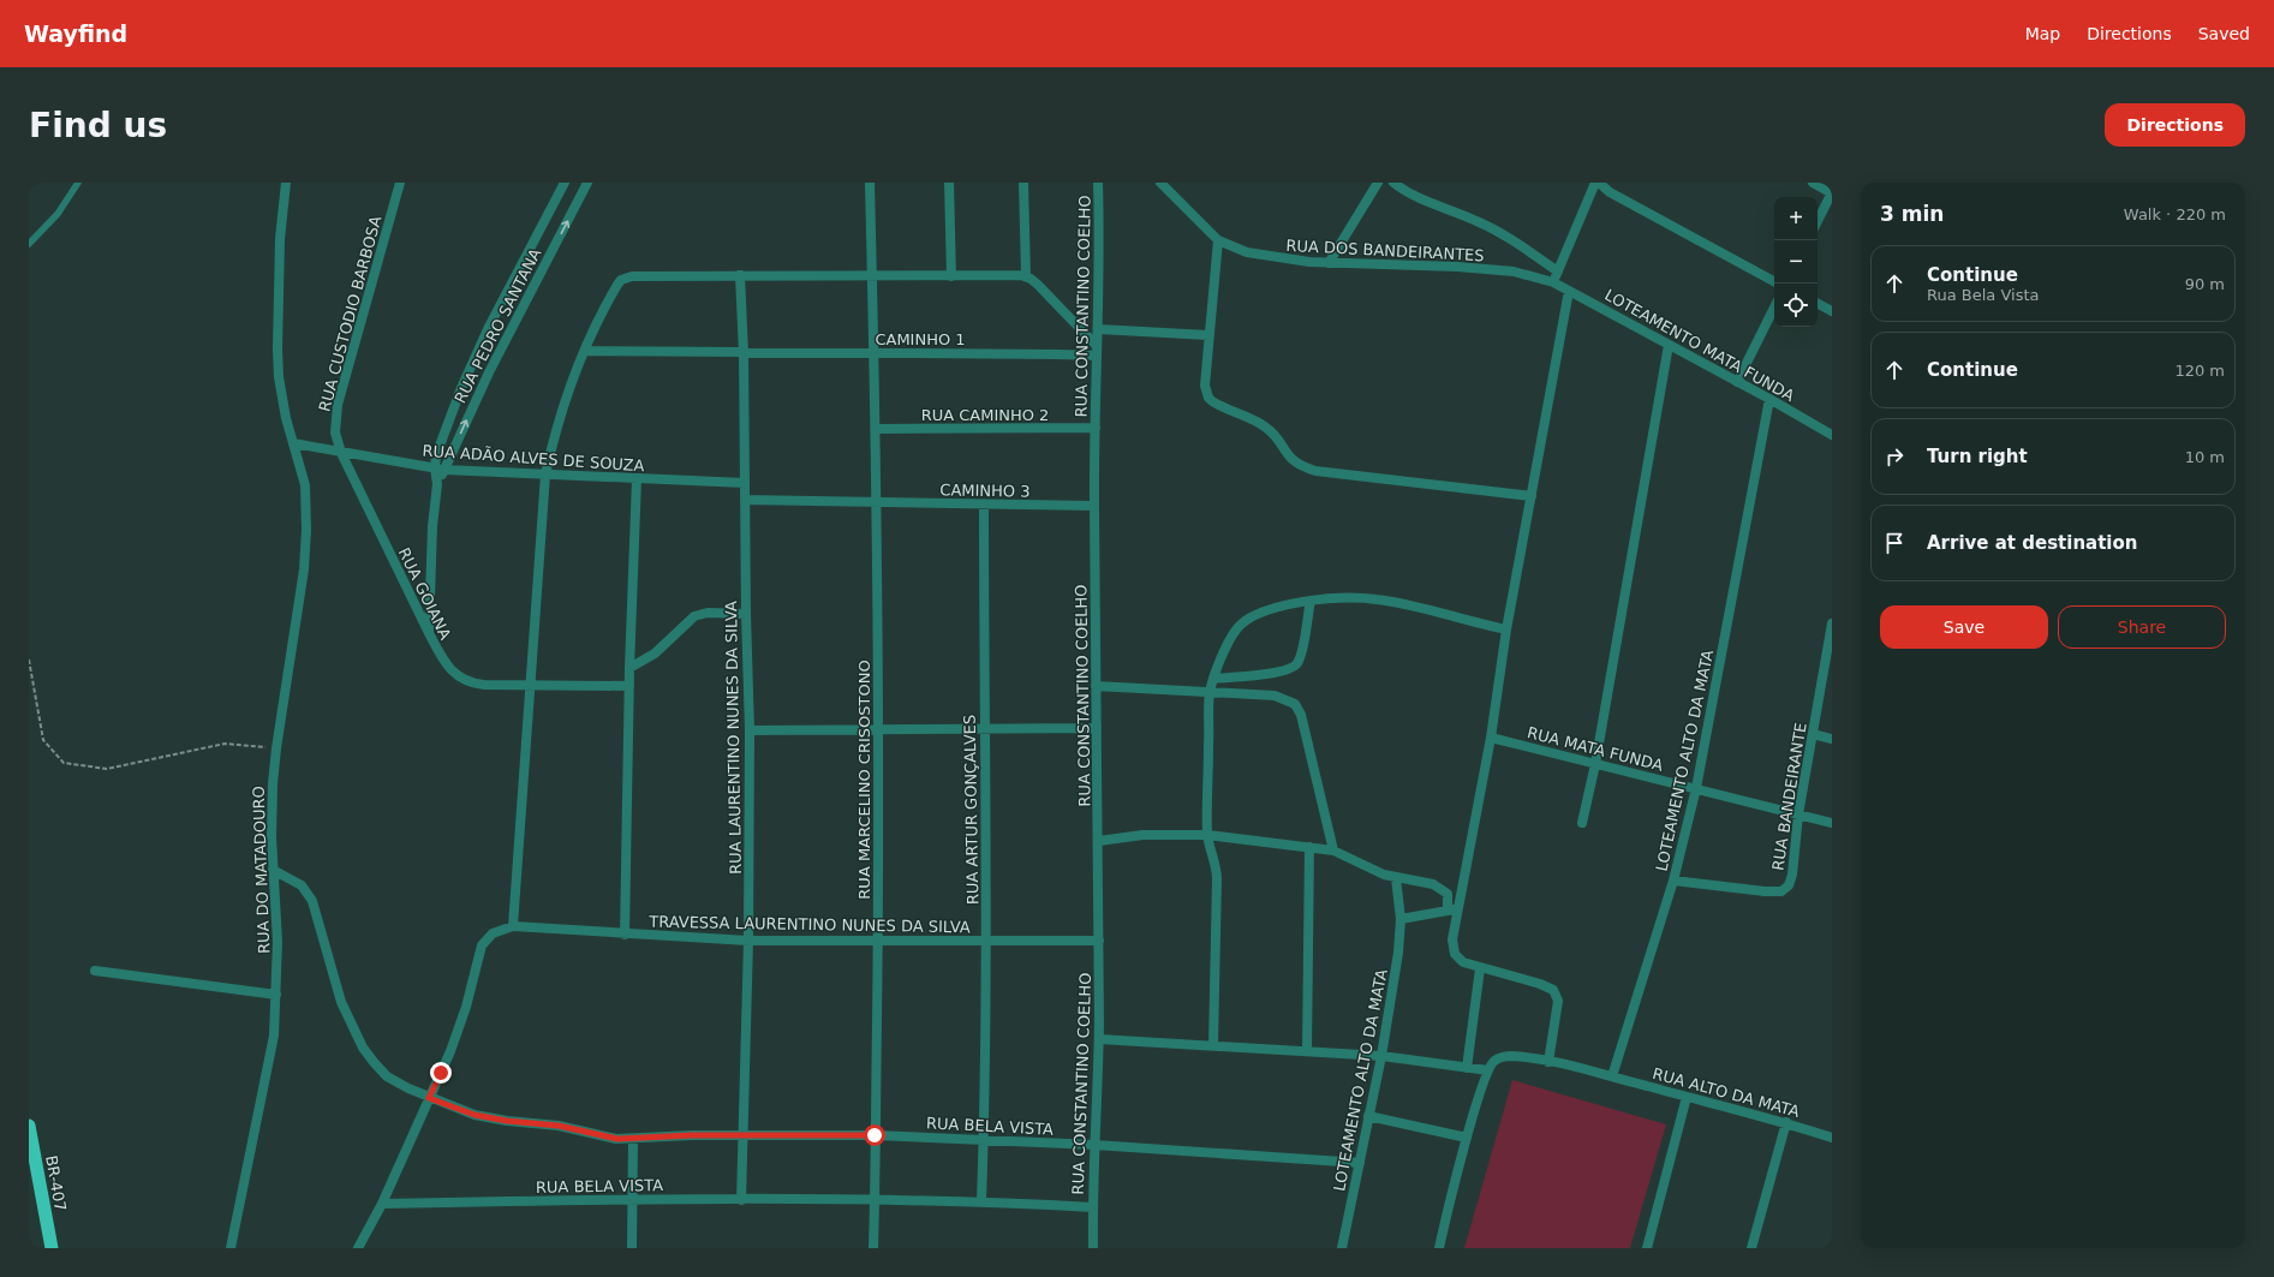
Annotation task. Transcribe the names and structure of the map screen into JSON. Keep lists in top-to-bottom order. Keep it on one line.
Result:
{"streets":{"highway":["BR-407"],"street":["RUA DOS BANDEIRANTES","RUA CONSTANTINO COELHO","RUA CUSTODIO BARBOSA","RUA PEDRO SANTANA","CAMINHO 1","LOTEAMENTO MATA FUNDA","RUA CAMINHO 2","RUA ADÃO ALVES DE SOUZA","CAMINHO 3","RUA GOIANA","RUA LAURENTINO NUNES DA SILVA","RUA MATA FUNDA","LOTEAMENTO ALTO DA MATA","RUA MARCELINO CRISOSTONO","RUA BANDEIRANTE","RUA ARTUR GONÇALVES","RUA DO MATADOURO","TRAVESSA LAURENTINO NUNES DA SILVA","RUA ALTO DA MATA","RUA BELA VISTA"]},"crossings":[["RUA DOS BANDEIRANTES","LOTEAMENTO MATA FUNDA"],["RUA CONSTANTINO COELHO","CAMINHO 1"],["RUA CONSTANTINO COELHO","RUA CAMINHO 2"],["RUA CONSTANTINO COELHO","CAMINHO 3"],["RUA CONSTANTINO COELHO","TRAVESSA LAURENTINO NUNES DA SILVA"],["RUA CONSTANTINO COELHO","RUA BELA VISTA"],["RUA CUSTODIO BARBOSA","RUA ADÃO ALVES DE SOUZA"],["RUA CUSTODIO BARBOSA","RUA GOIANA"],["RUA PEDRO SANTANA","RUA ADÃO ALVES DE SOUZA"],["RUA PEDRO SANTANA","RUA GOIANA"],["CAMINHO 1","RUA LAURENTINO NUNES DA SILVA"],["CAMINHO 1","RUA MARCELINO CRISOSTONO"],["LOTEAMENTO MATA FUNDA","LOTEAMENTO ALTO DA MATA"],["RUA CAMINHO 2","RUA MARCELINO CRISOSTONO"],["RUA ADÃO ALVES DE SOUZA","RUA GOIANA"],["RUA ADÃO ALVES DE SOUZA","RUA LAURENTINO NUNES DA SILVA"],["RUA ADÃO ALVES DE SOUZA","RUA DO MATADOURO"],["CAMINHO 3","RUA LAURENTINO NUNES DA SILVA"],["CAMINHO 3","RUA MARCELINO CRISOSTONO"],["CAMINHO 3","RUA ARTUR GONÇALVES"],["RUA LAURENTINO NUNES DA SILVA","TRAVESSA LAURENTINO NUNES DA SILVA"],["RUA LAURENTINO NUNES DA SILVA","RUA BELA VISTA"],["RUA MATA FUNDA","LOTEAMENTO ALTO DA MATA"],["RUA MATA FUNDA","RUA BANDEIRANTE"],["LOTEAMENTO ALTO DA MATA","RUA BANDEIRANTE"],["LOTEAMENTO ALTO DA MATA","RUA ALTO DA MATA"],["LOTEAMENTO ALTO DA MATA","RUA BELA VISTA"],["RUA MARCELINO CRISOSTONO","TRAVESSA LAURENTINO NUNES DA SILVA"],["RUA MARCELINO CRISOSTONO","RUA BELA VISTA"],["RUA ARTUR GONÇALVES","TRAVESSA LAURENTINO NUNES DA SILVA"],["RUA ARTUR GONÇALVES","RUA BELA VISTA"],["RUA DO MATADOURO","RUA BELA VISTA"],["TRAVESSA LAURENTINO NUNES DA SILVA","RUA BELA VISTA"]],"page":{"header":"Wayfind","nav":["Map","Directions","Saved"],"buttons":["Directions",["Save","Share"]],"title":"Find us","heading":["3 min","Walk · 220 m"],"map_buttons":["+","−"],"list":[["Continue","Rua Bela Vista","90 m"],["Continue","120 m"],["Turn right","10 m"],"Arrive at destination"]}}
